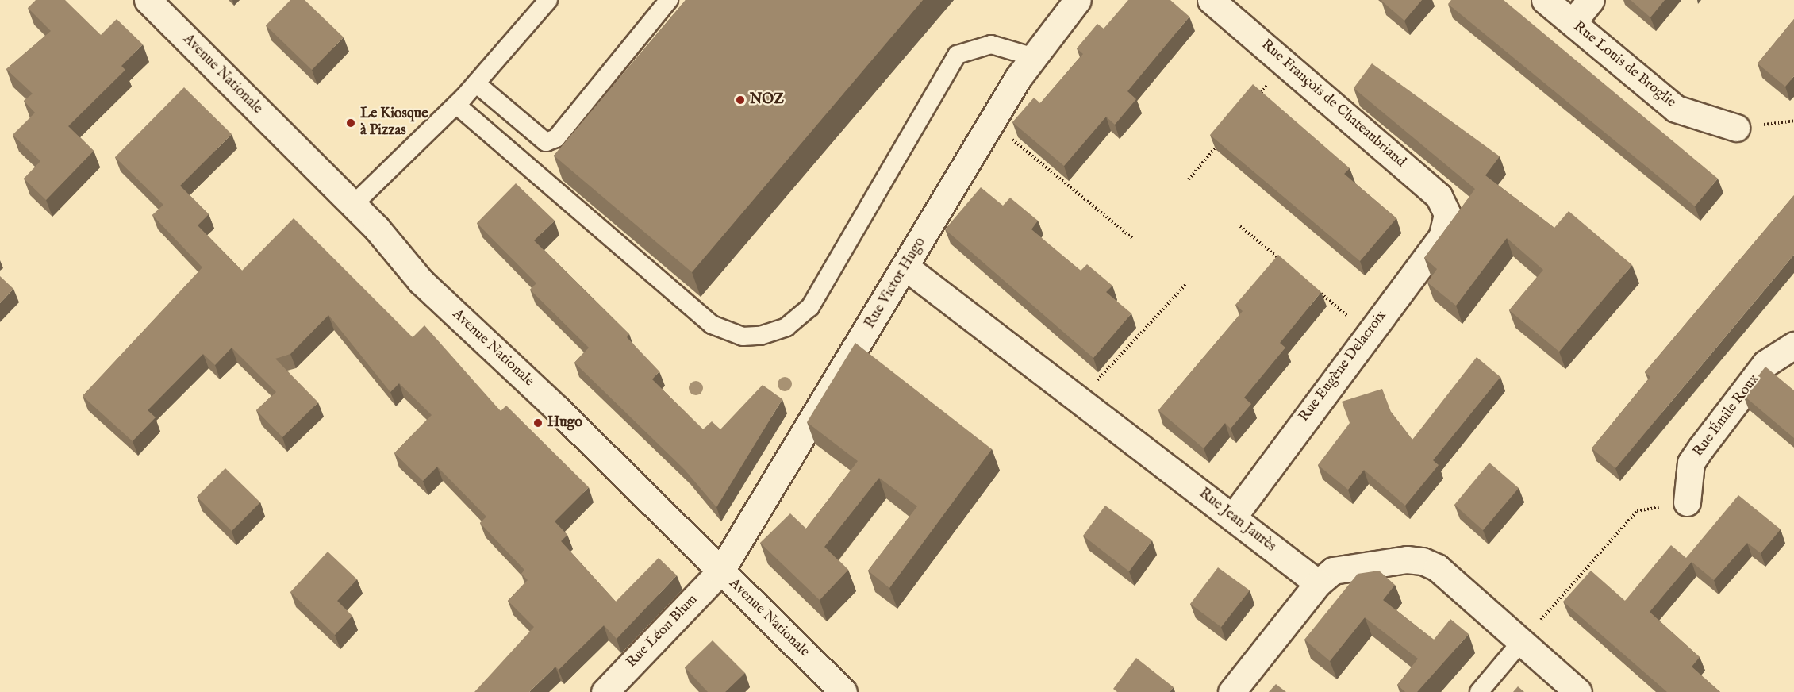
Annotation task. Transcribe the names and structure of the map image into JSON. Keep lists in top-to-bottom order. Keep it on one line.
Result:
{"streets":{"street":["Rue Louis de Broglie","Avenue Nationale","Rue François de Chateaubriand","Rue Victor Hugo","Rue Eugène Delacroix","Rue Émile Roux","Rue Jean Jaurès","Rue Léon Blum"]},"crossings":[["Avenue Nationale","Rue Victor Hugo"],["Avenue Nationale","Rue Léon Blum"],["Rue François de Chateaubriand","Rue Eugène Delacroix"],["Rue Victor Hugo","Rue Jean Jaurès"],["Rue Victor Hugo","Rue Léon Blum"],["Rue Eugène Delacroix","Rue Jean Jaurès"]],"places":["NOZ","Le Kiosque à Pizzas","Hugo"]}
